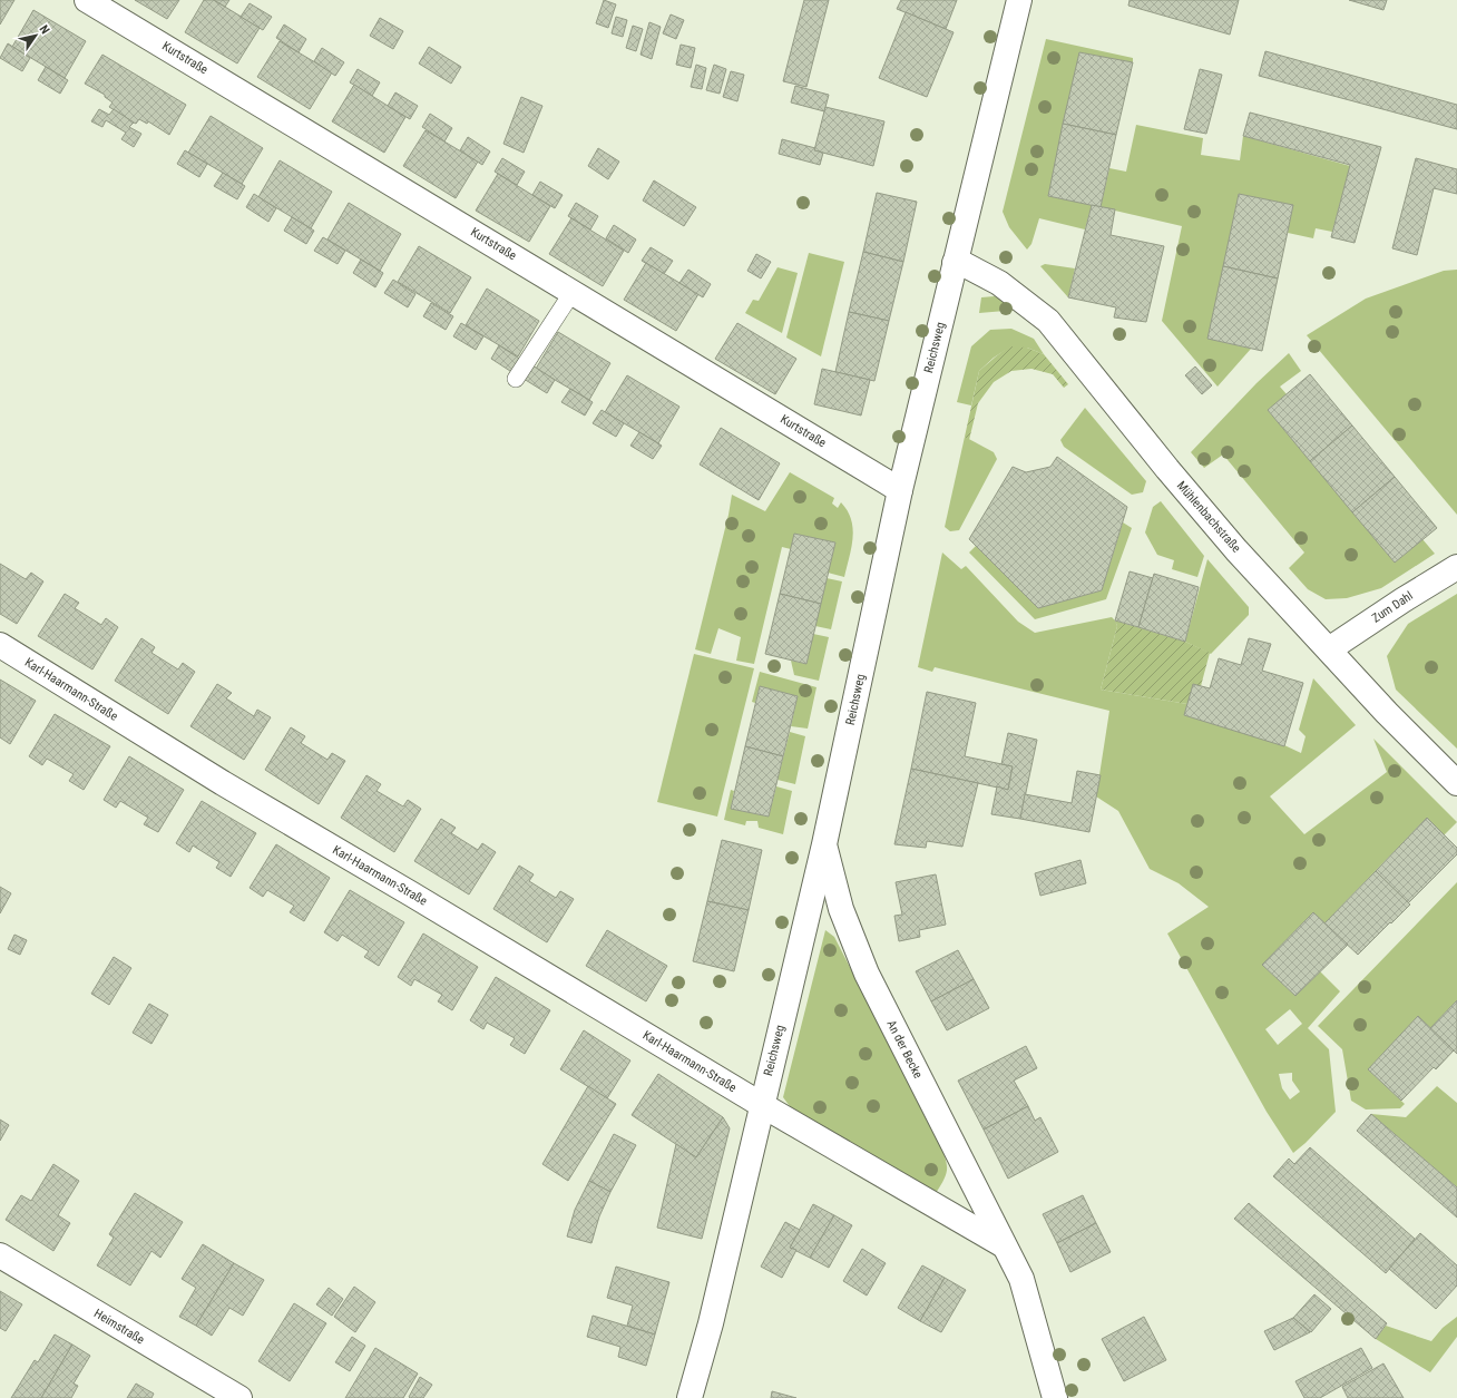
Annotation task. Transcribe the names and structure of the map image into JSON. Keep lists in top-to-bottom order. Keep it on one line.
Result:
{"streets":{"street":["Kurtstraße","Reichsweg","Mühlenbachstraße","Zum Dahl","Karl-Haarmann-Straße","An der Becke","Heimstraße"]},"crossings":[["Kurtstraße","Reichsweg"],["Reichsweg","Mühlenbachstraße"],["Reichsweg","Karl-Haarmann-Straße"],["Reichsweg","An der Becke"],["Mühlenbachstraße","Zum Dahl"]],"north":"top right"}
